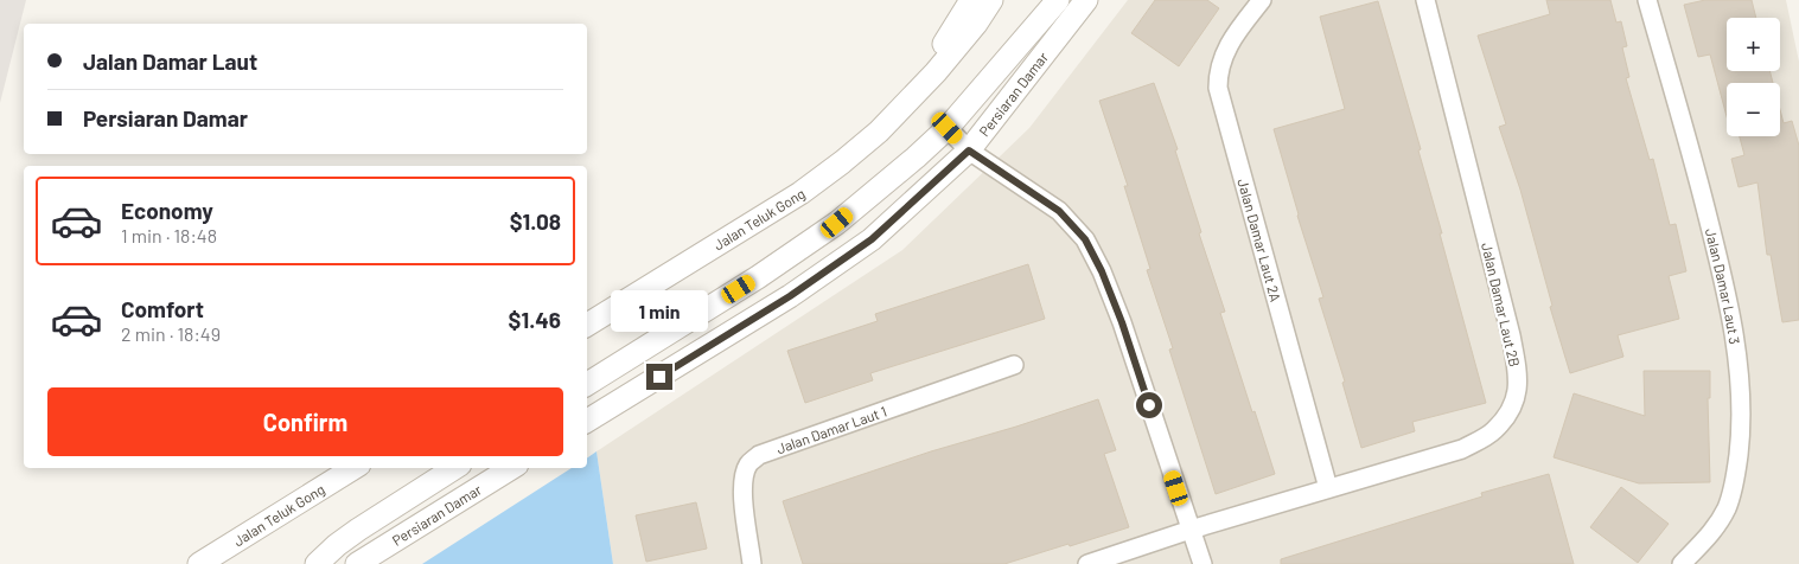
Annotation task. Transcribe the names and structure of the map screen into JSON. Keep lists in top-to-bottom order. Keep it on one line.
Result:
{"streets":{"street":["Persiaran Damar","Jalan Teluk Gong","Jalan Damar Laut 2A","Jalan Damar Laut 3","Jalan Damar Laut 2B","Jalan Damar Laut 1"]},"crossings":[["Jalan Damar Laut 2A","Jalan Damar Laut 2B"]],"page":{"map_buttons":["+","−"],"banner":["Jalan Damar Laut","Persiaran Damar"],"list":[{"name":"Economy","note":"1 min · 18:48","value":"$1.08"},{"name":"Comfort","note":"2 min · 18:49","value":"$1.46"}],"bubble":"1 min","buttons":"Confirm"}}
